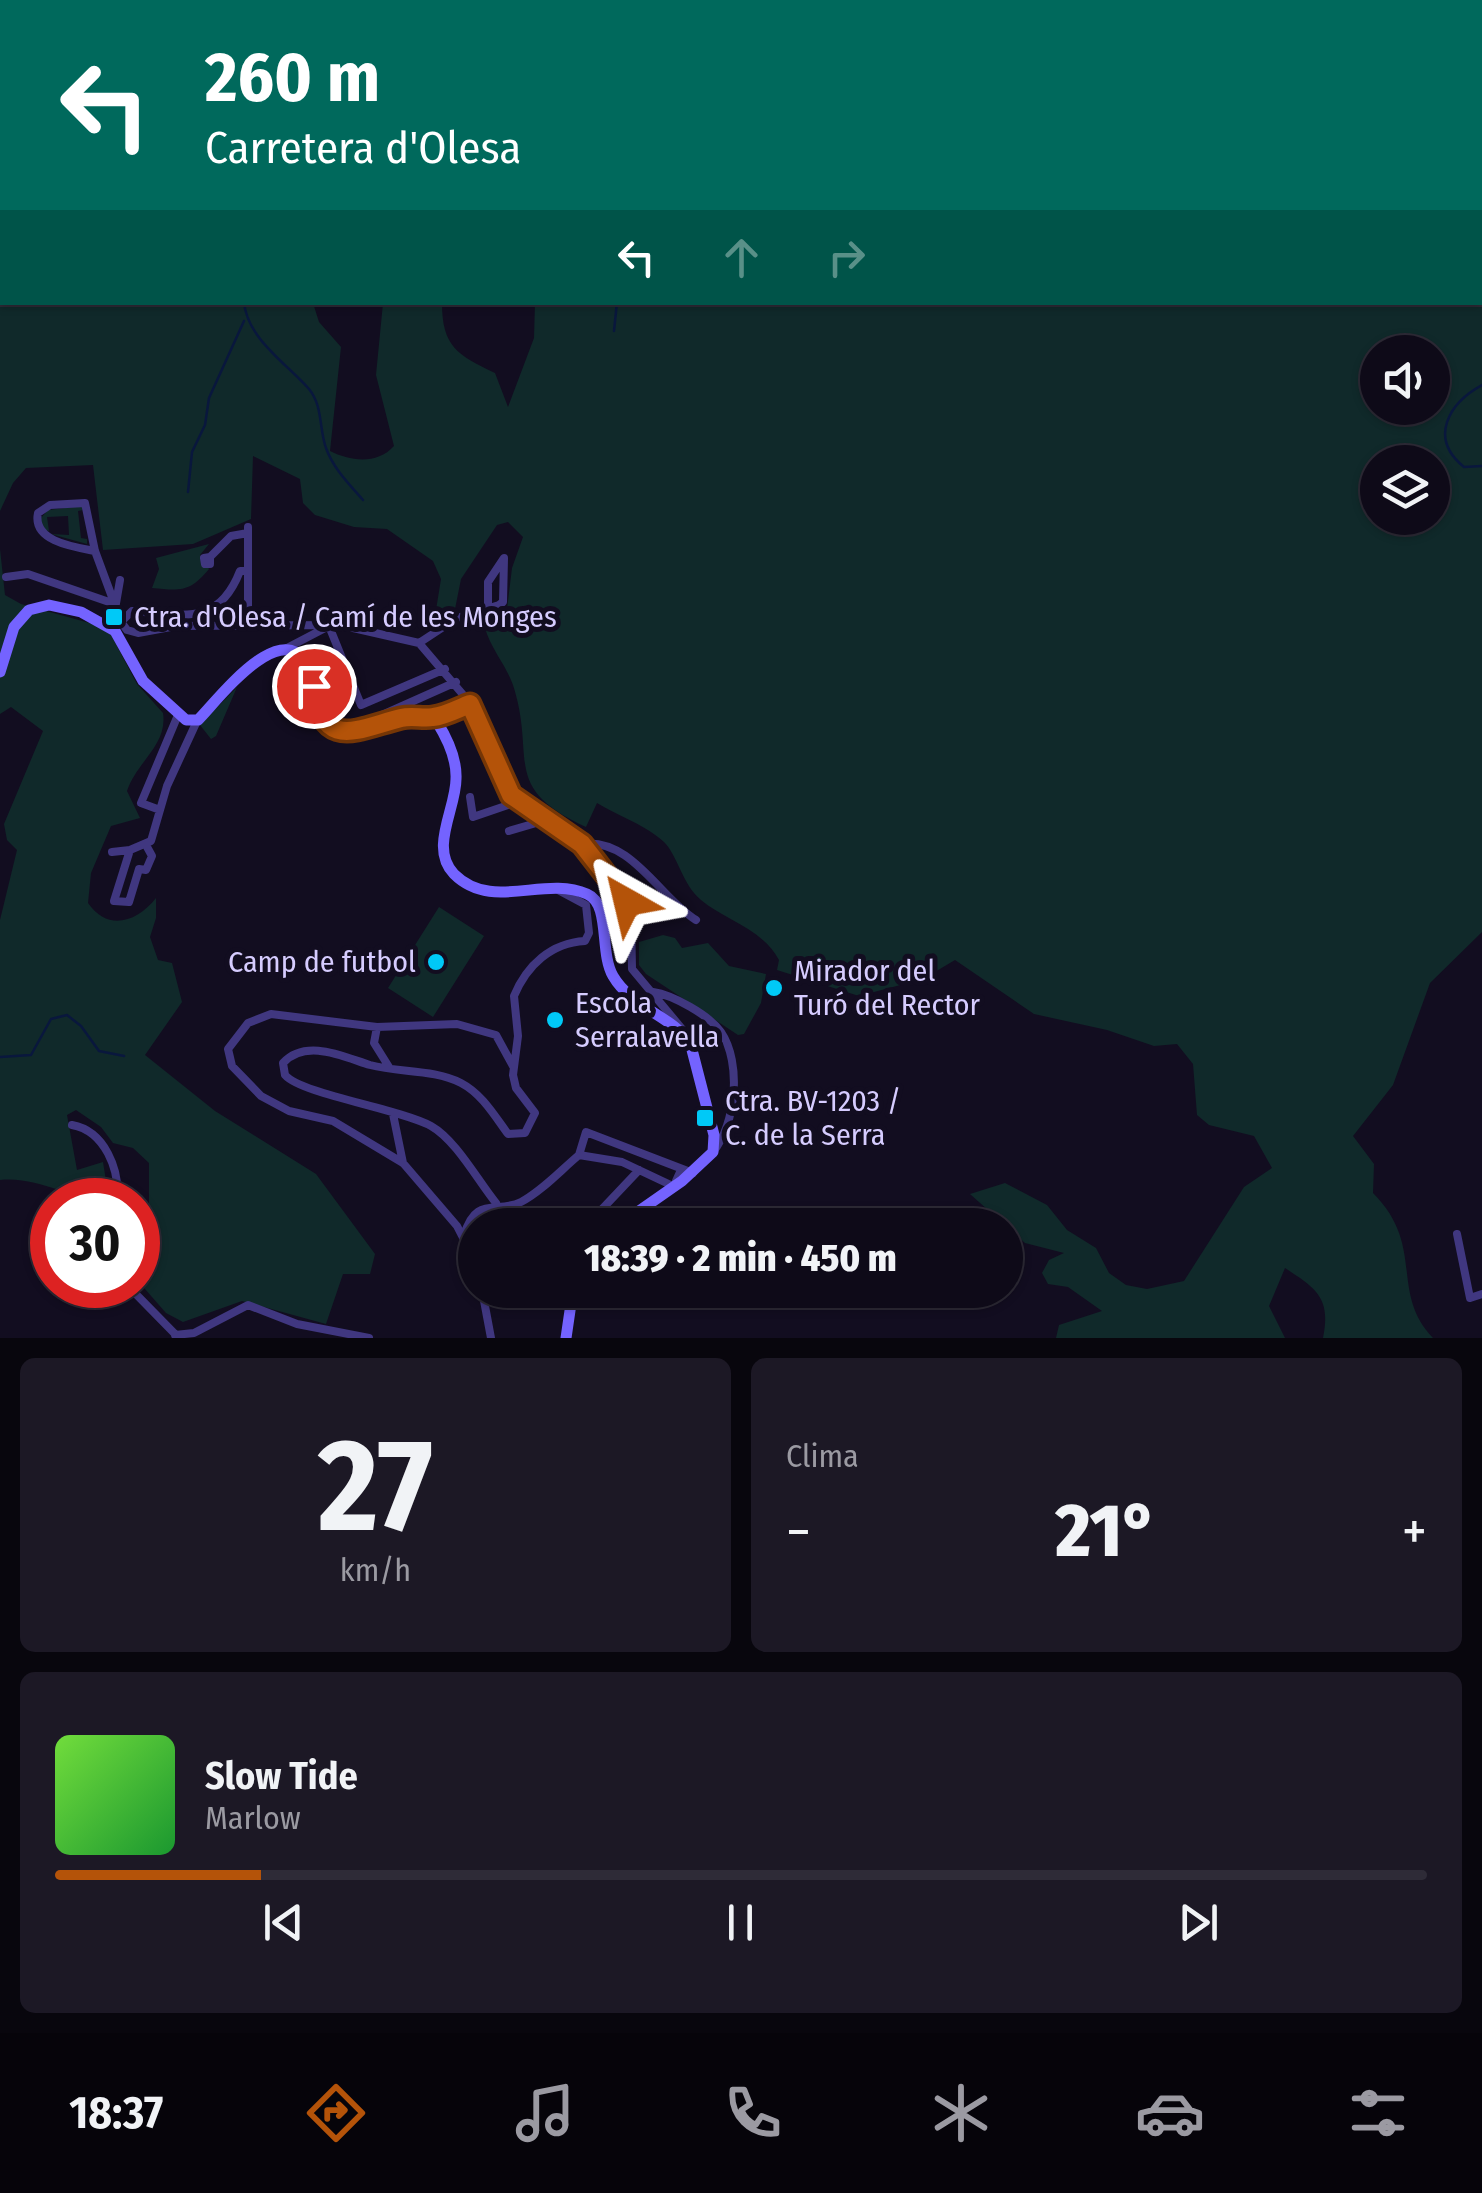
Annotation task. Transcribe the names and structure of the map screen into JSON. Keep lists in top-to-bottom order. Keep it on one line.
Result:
{"places":{"transit":["Ctra. d'Olesa / Camí de les Monges","Ctra. BV-1203 / C. de la Serra"],"other":["Camp de futbol","Mirador del Turó del Rector","Escola Serralavella"]},"page":{"turn":["260 m","Carretera d'Olesa"],"limit":"30","trip":"18:39 · 2 min · 450 m","tile":[["27","km/h"],"Clima"],"heat":["−","21°","+"],"song":["Slow Tide","Marlow"],"tabs":"18:37"}}
